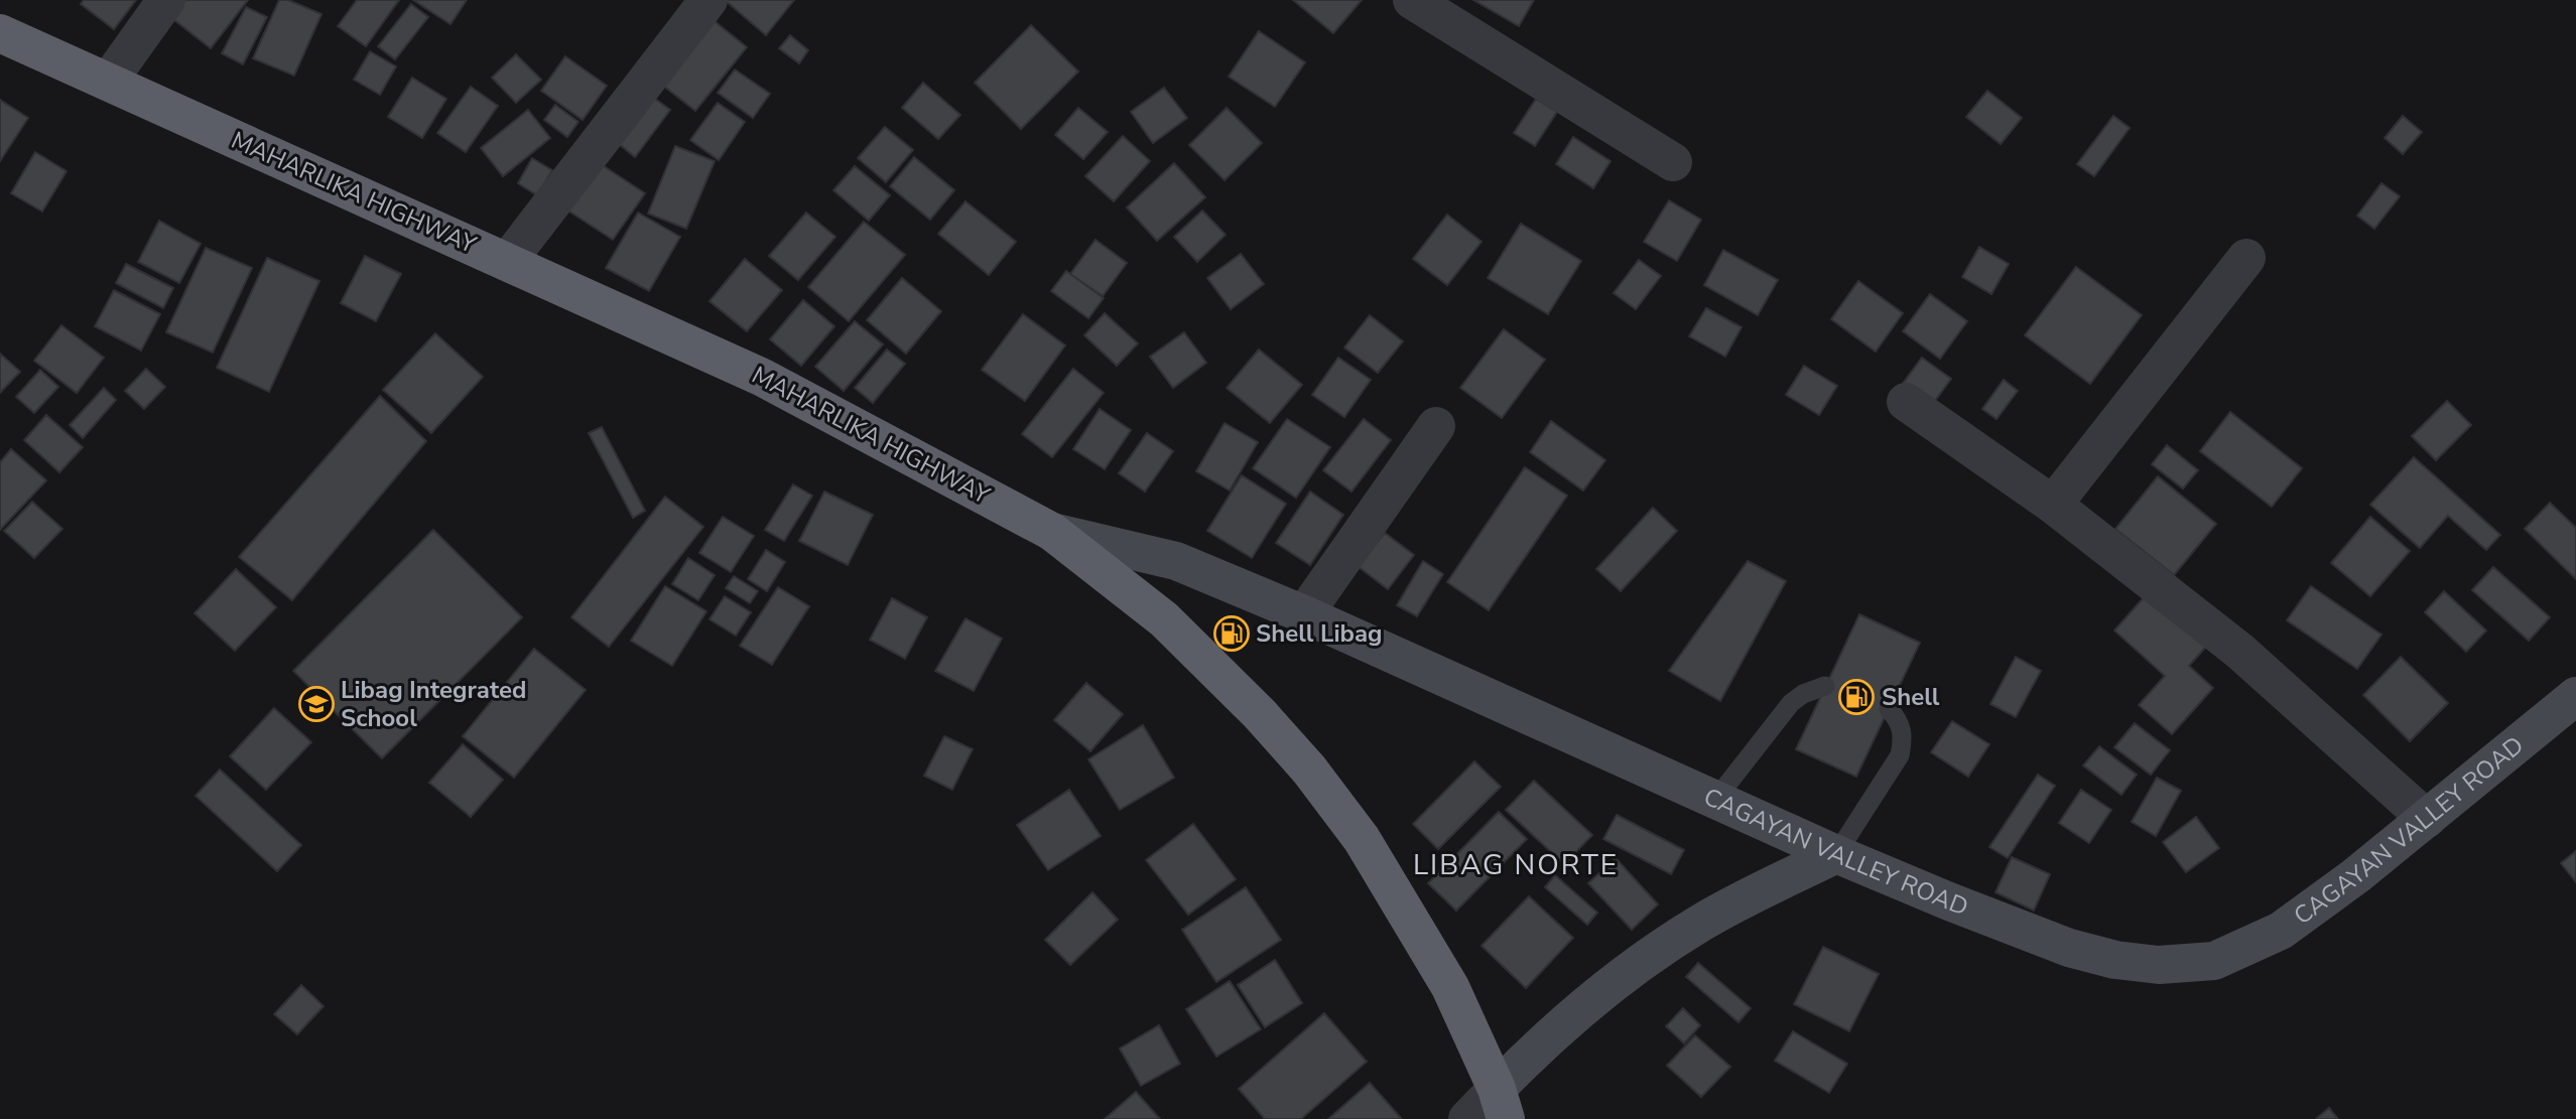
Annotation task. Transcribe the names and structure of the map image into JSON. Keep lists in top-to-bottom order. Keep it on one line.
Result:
{"streets":{"highway":["MAHARLIKA HIGHWAY"],"main road":["CAGAYAN VALLEY ROAD"]},"crossings":[["MAHARLIKA HIGHWAY","CAGAYAN VALLEY ROAD"]],"districts":["LIBAG NORTE"],"places":{"fuel station":["Shell Libag","Shell"],"school or university":["Libag Integrated School"]}}
